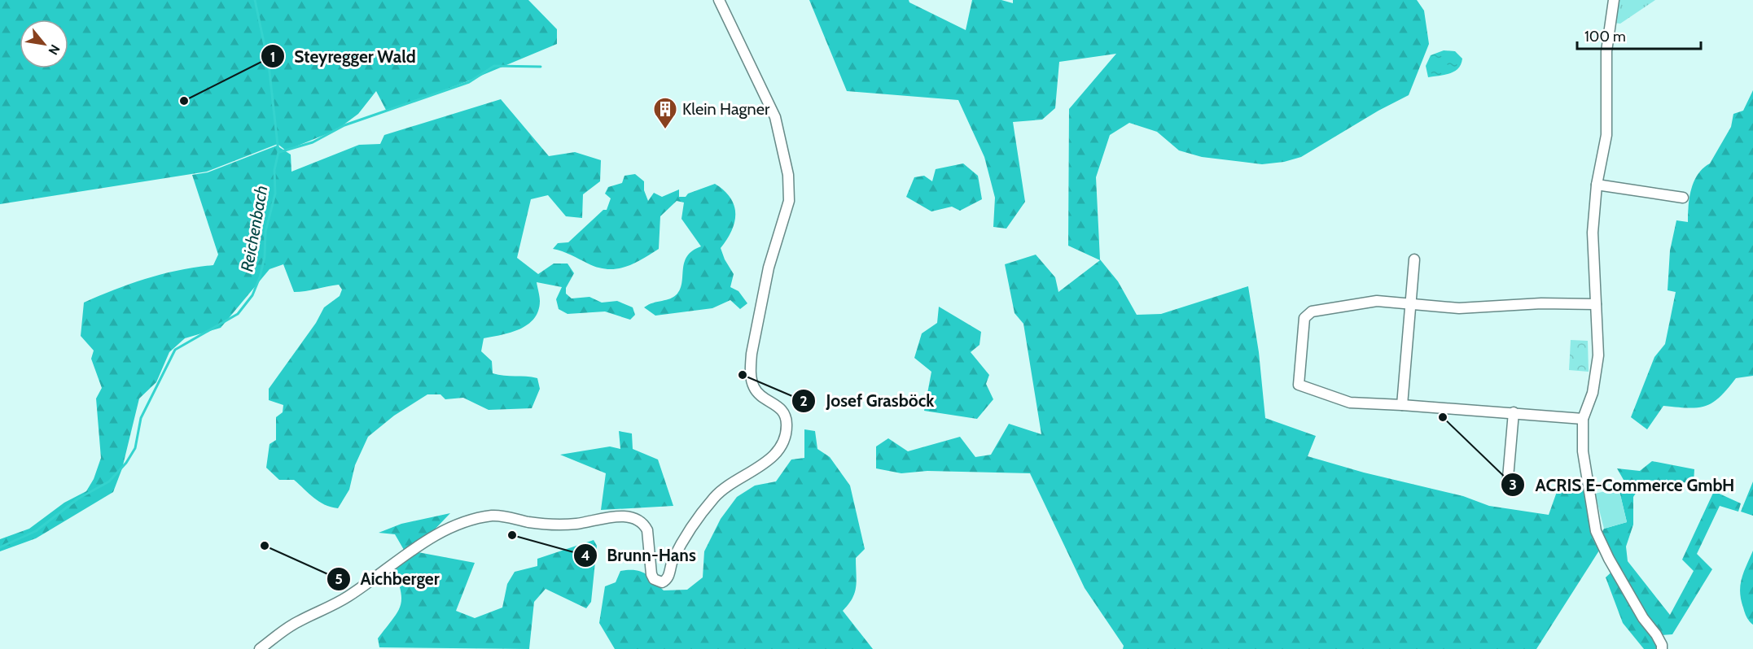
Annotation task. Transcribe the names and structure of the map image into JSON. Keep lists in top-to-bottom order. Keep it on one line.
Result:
{"water":["Reichenbach"],"places":{"other":["Steyregger Wald","Josef Grasböck","ACRIS E-Commerce GmbH","Brunn-Hans","Aichberger"],"building":["Klein Hagner"]},"scale_bar":"100 m","north":"bottom right"}
